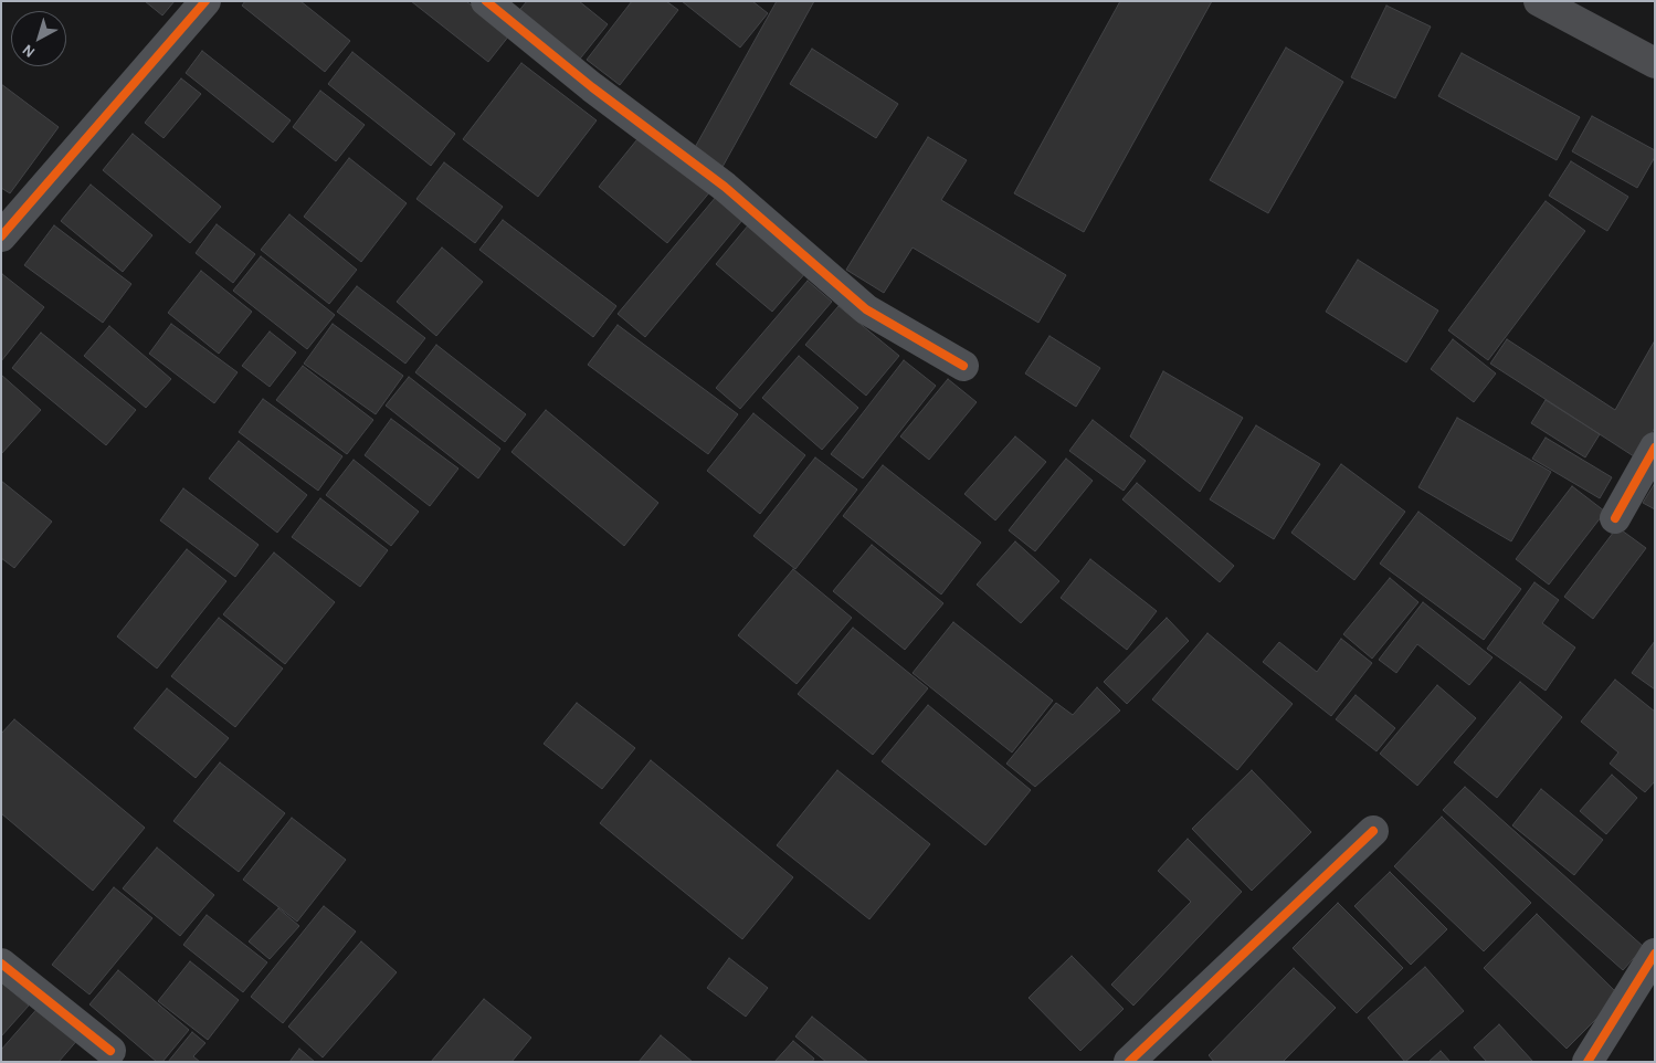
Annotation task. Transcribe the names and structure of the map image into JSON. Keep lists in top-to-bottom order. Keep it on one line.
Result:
{"north":"bottom left"}
